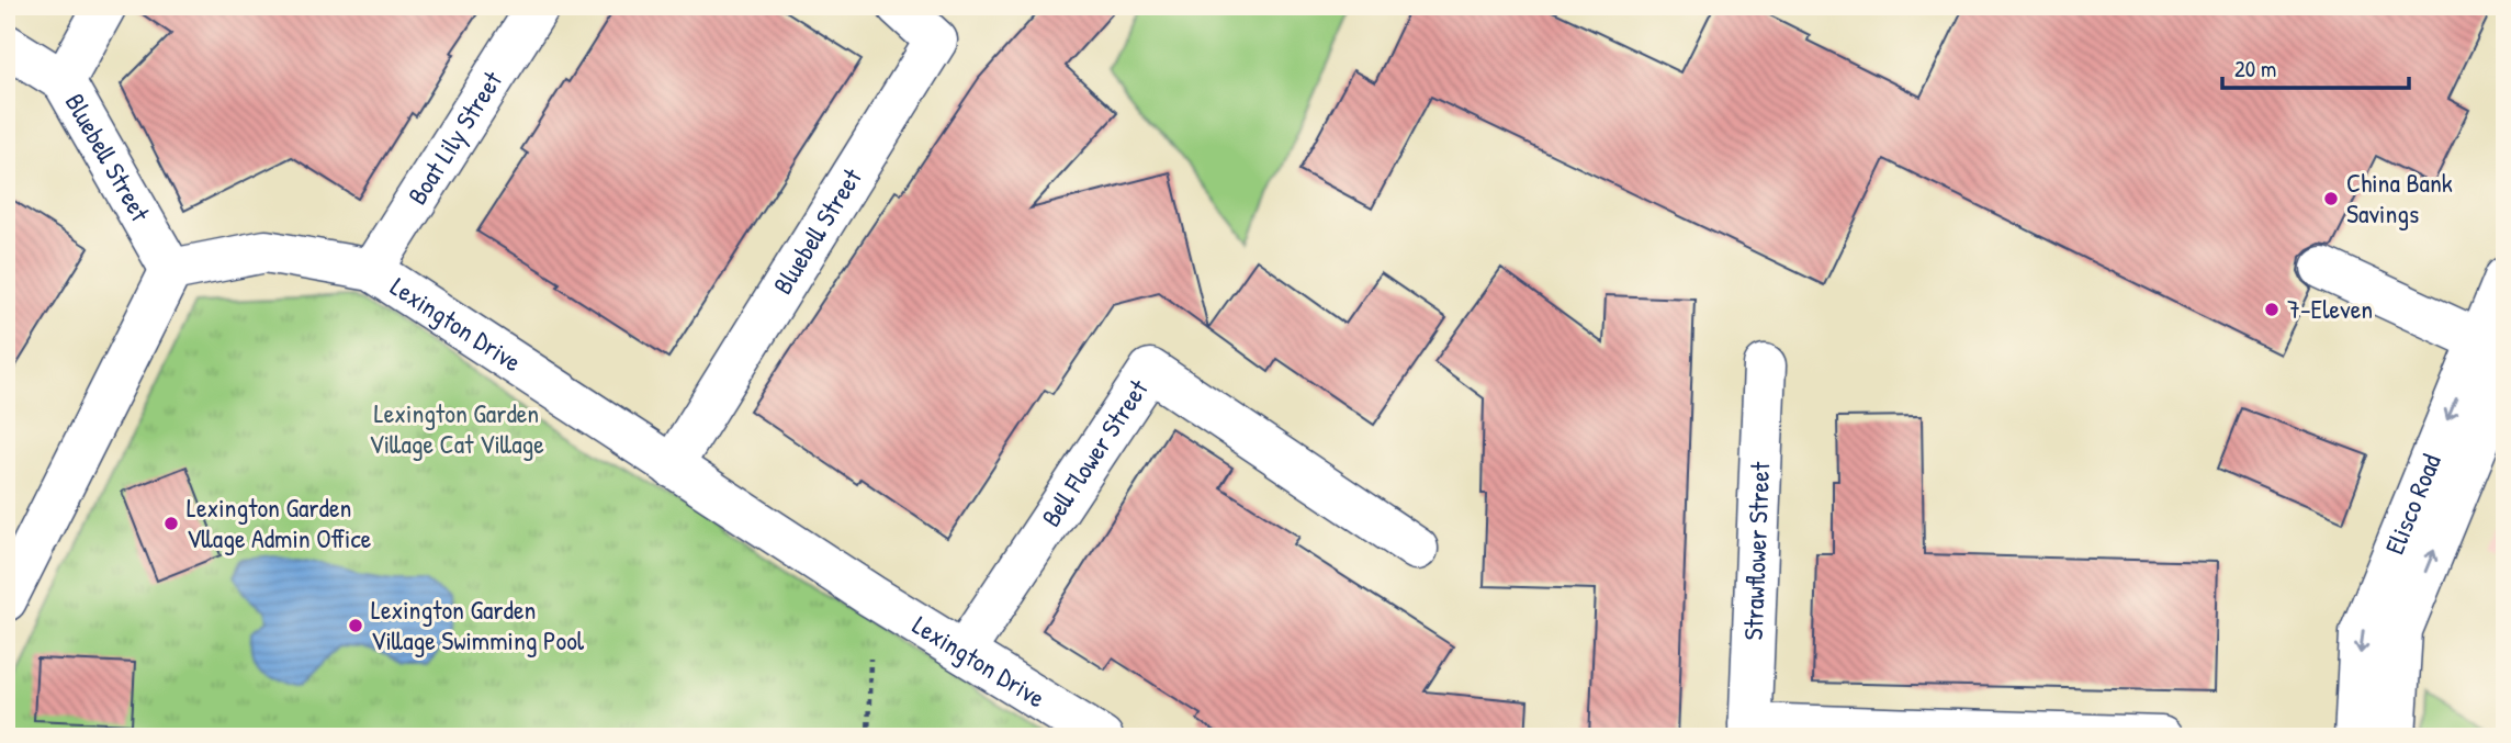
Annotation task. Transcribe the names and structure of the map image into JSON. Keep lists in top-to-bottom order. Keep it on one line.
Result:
{"streets":{"street":["Boat Lily Street","Bluebell Street","Lexington Drive","Bell Flower Street","Elisco Road","Strawflower Street"]},"crossings":[["Boat Lily Street","Lexington Drive"],["Bluebell Street","Lexington Drive"],["Lexington Drive","Bell Flower Street"]],"parks":["Lexington Garden Village Cat Village"],"places":["China Bank Savings","7-Eleven","Lexington Garden Vllage Admin Office","Lexington Garden Village Swimming Pool"],"scale_bar":"20 m"}
